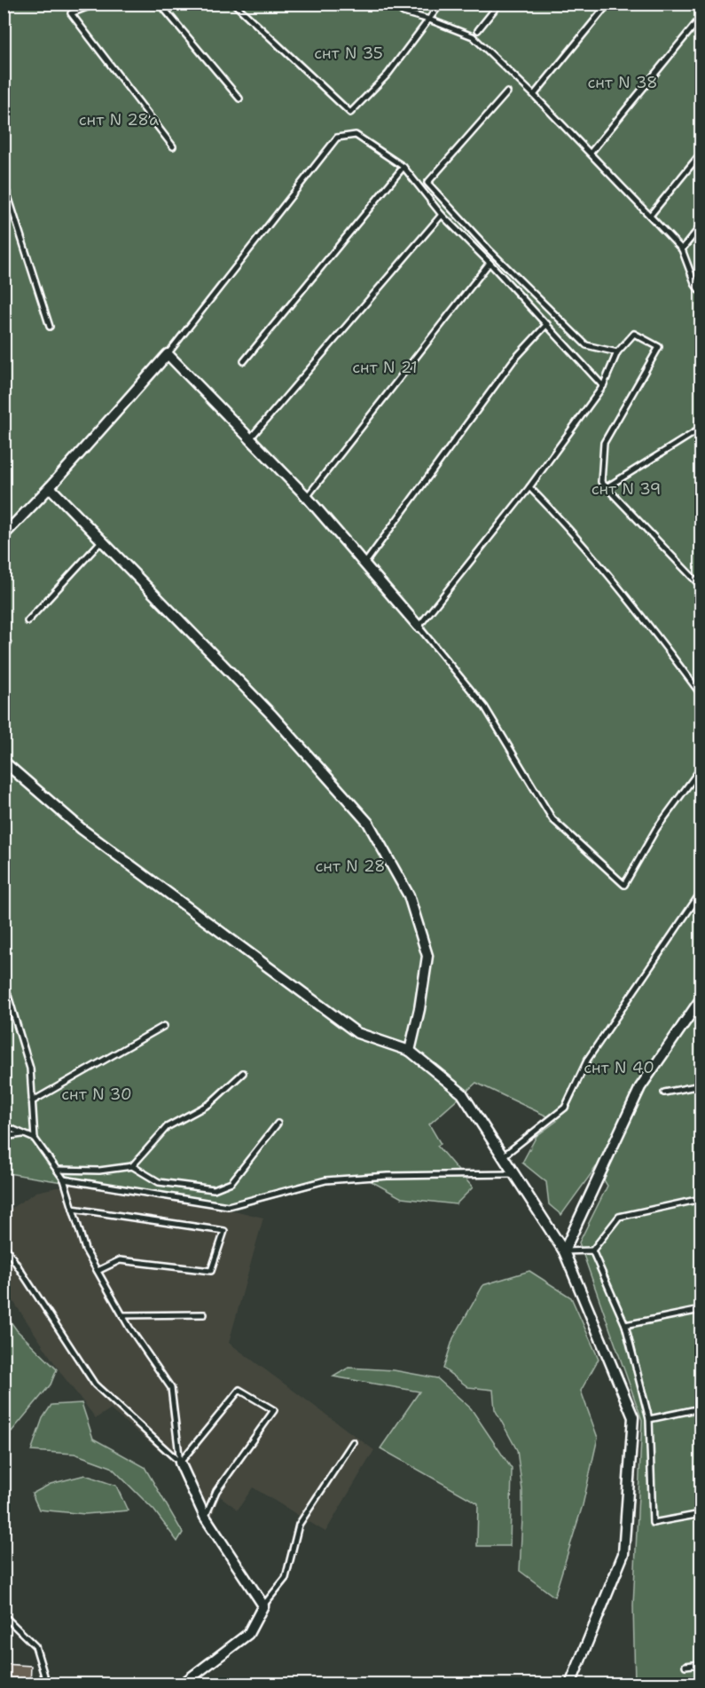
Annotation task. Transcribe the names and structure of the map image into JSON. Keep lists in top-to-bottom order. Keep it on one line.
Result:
{"parks":["снт N 35","снт N 38","снт N 28а","снт N 21","снт N 39","снт N 28","снт N 40","снт N 30"]}
